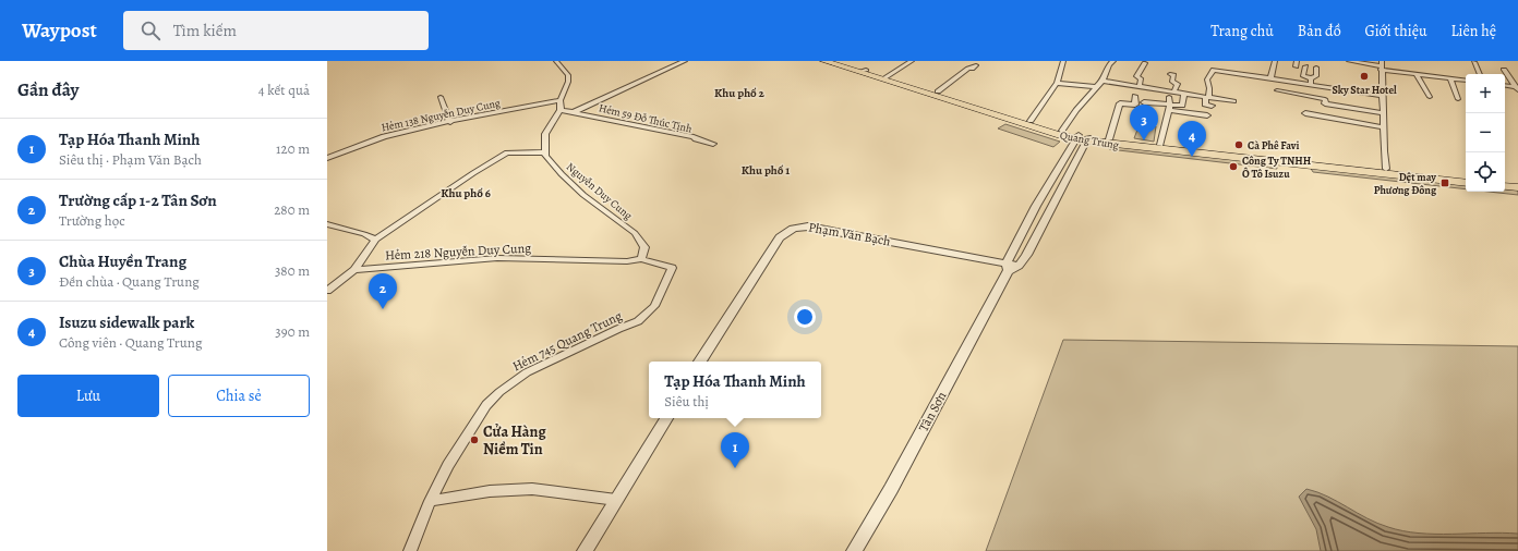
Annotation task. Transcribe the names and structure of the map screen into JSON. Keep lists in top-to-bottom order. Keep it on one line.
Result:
{"streets":{"main road":["Quang Trung"],"street":["Hẻm 138 Nguyễn Duy Cung","Hẻm 59 Đỗ Thúc Tịnh","Nguyễn Duy Cung","Phạm Văn Bạch","Hẻm 218 Nguyễn Duy Cung","Hẻm 745 Quang Trung","Tân Sơn"]},"crossings":[["Quang Trung","Tân Sơn"],["Nguyễn Duy Cung","Hẻm 218 Nguyễn Duy Cung"],["Nguyễn Duy Cung","Hẻm 745 Quang Trung"],["Phạm Văn Bạch","Tân Sơn"],["Hẻm 218 Nguyễn Duy Cung","Hẻm 745 Quang Trung"]],"districts":["Khu phố 2","Khu phố 1","Khu phố 6"],"places":{"other":["Sky Star Hotel","Cà Phê Favi","Công Ty TNHH Ô Tô Isuzu","Cửa Hàng Niềm Tin"],"transit":["Dệt may Phương Đông"]},"page":{"header":"Waypost","search":"Tìm kiếm","nav":["Trang chủ","Bản đồ","Giới thiệu","Liên hệ"],"heading":["Gần đây","4 kết quả"],"map_buttons":["+","−"],"pins":["3","4","2","1"],"list":[{"mark":"1","name":"Tạp Hóa Thanh Minh","note":"Siêu thị · Phạm Văn Bạch","value":"120 m"},{"mark":"2","name":"Trường cấp 1-2 Tân Sơn","note":"Trường học","value":"280 m"},{"mark":"3","name":"Chùa Huyền Trang","note":"Đền chùa · Quang Trung","value":"380 m"},{"mark":"4","name":"Isuzu sidewalk park","note":"Công viên · Quang Trung","value":"390 m"}],"buttons":["Lưu","Chia sẻ"],"popup":["Tạp Hóa Thanh Minh","Siêu thị"]}}
